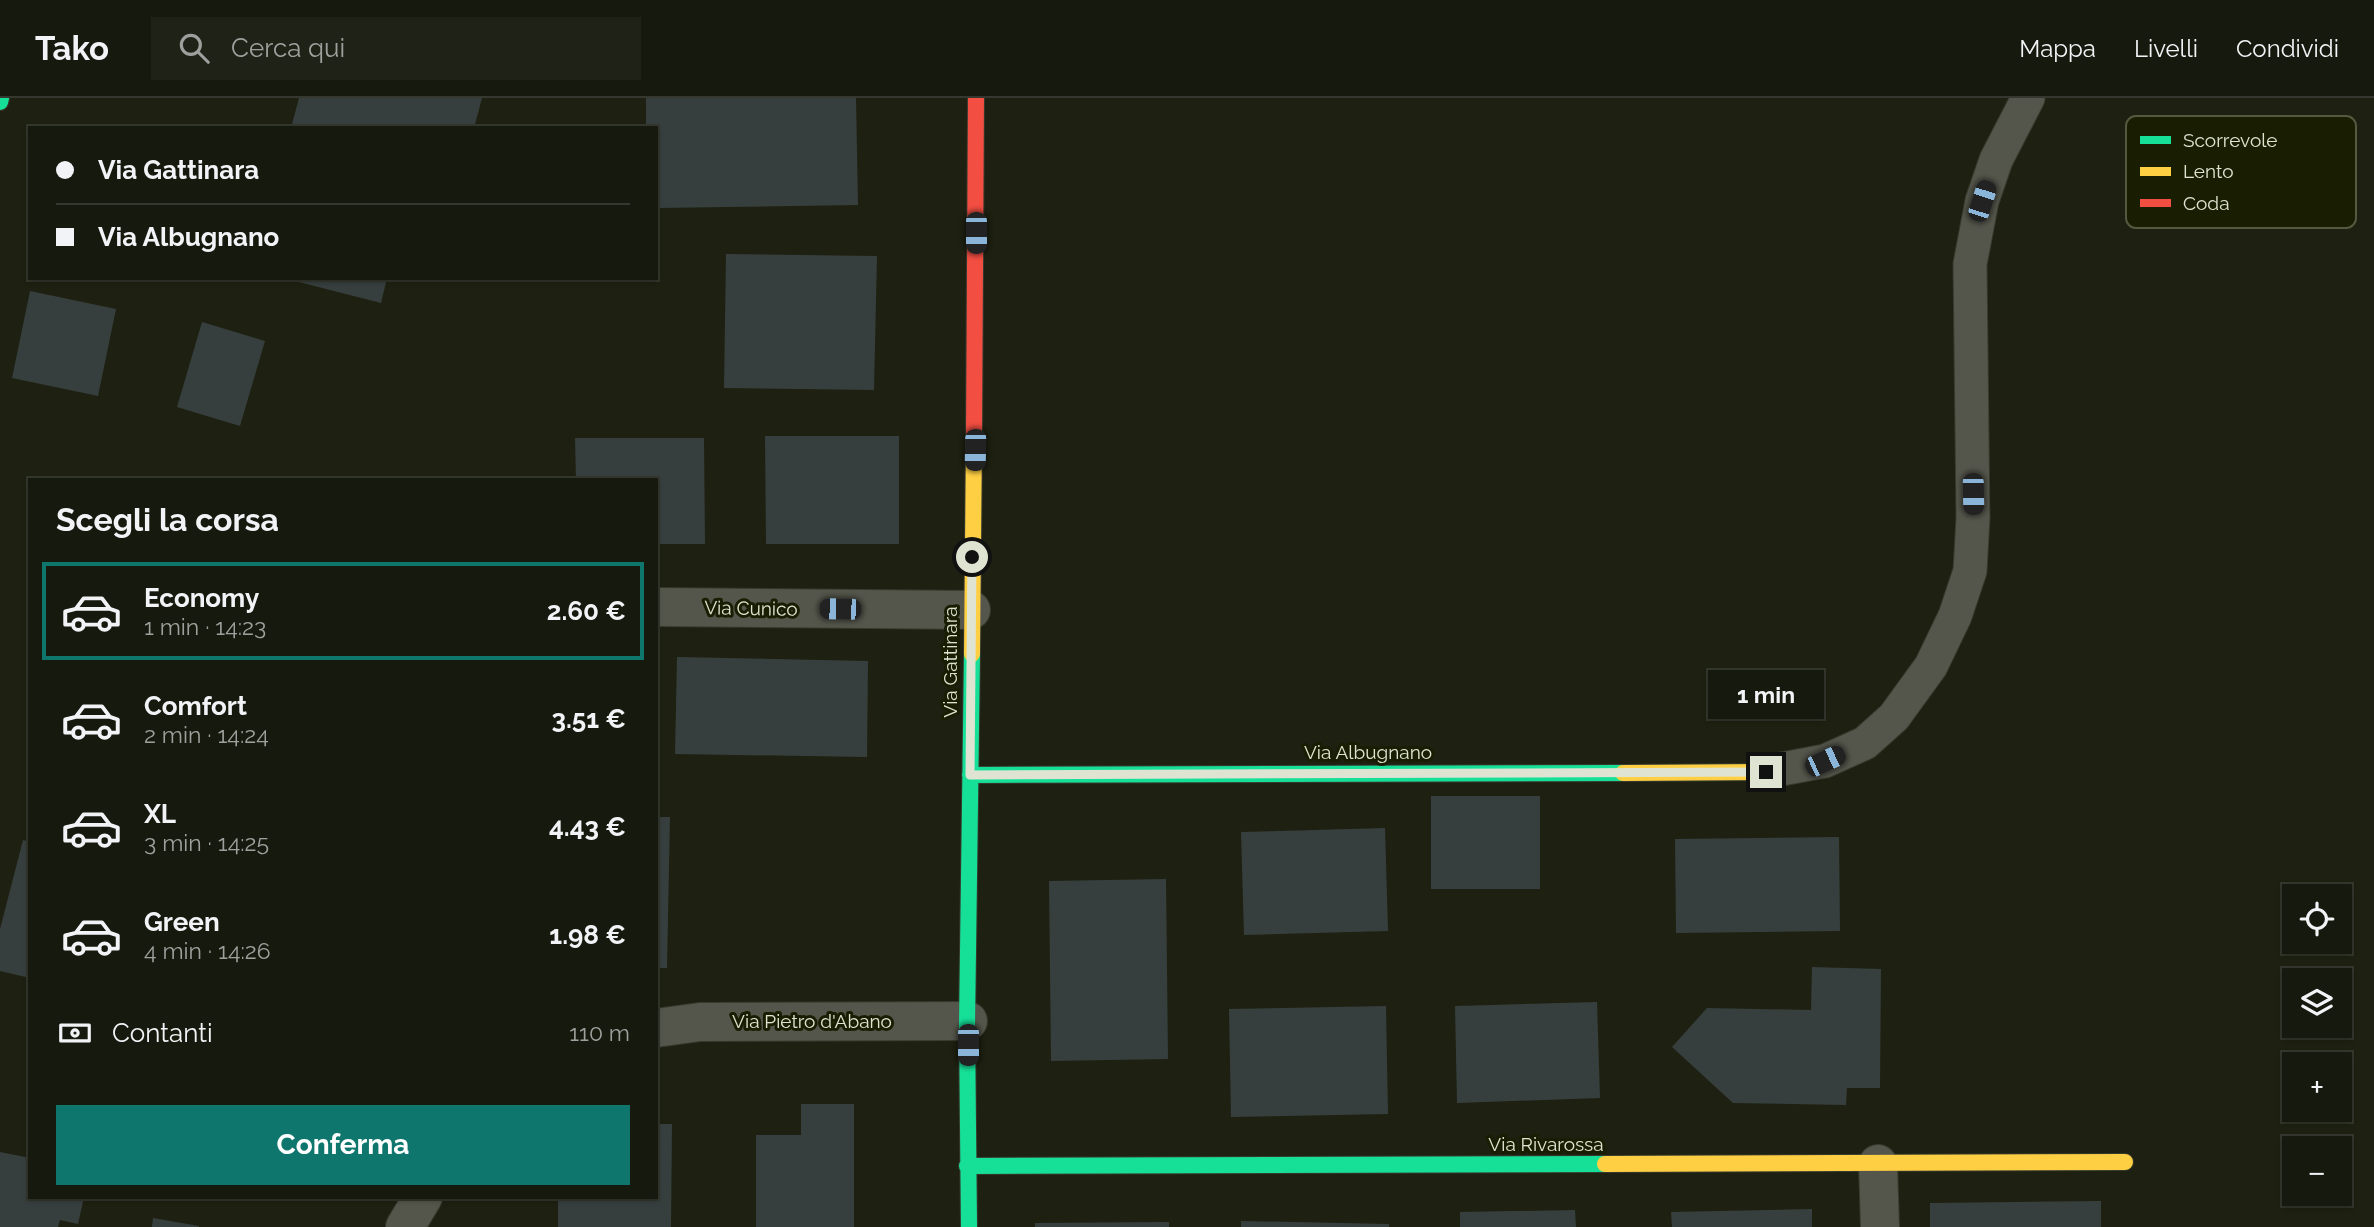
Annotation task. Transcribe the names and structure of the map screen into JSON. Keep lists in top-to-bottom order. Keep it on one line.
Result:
{"streets":{"street":["Via Cunico","Via Gattinara","Via Albugnano","Via Pietro d'Abano","Via Rivarossa"]},"crossings":[["Via Cunico","Via Gattinara"],["Via Gattinara","Via Albugnano"],["Via Gattinara","Via Pietro d'Abano"],["Via Gattinara","Via Rivarossa"]],"legend":["Scorrevole","Lento","Coda"],"page":{"header":"Tako","search":"Cerca qui","nav":["Mappa","Livelli","Condividi"],"banner":["Via Gattinara","Via Albugnano"],"heading":"Scegli la corsa","list":[{"name":"Economy","note":"1 min · 14:23","value":"2.60 €"},{"name":"Comfort","note":"2 min · 14:24","value":"3.51 €"},{"name":"XL","note":"3 min · 14:25","value":"4.43 €"},{"name":"Green","note":"4 min · 14:26","value":"1.98 €"}],"bubble":"1 min","map_buttons":["+","−"],"pay":["Contanti","110 m"],"buttons":"Conferma"}}
